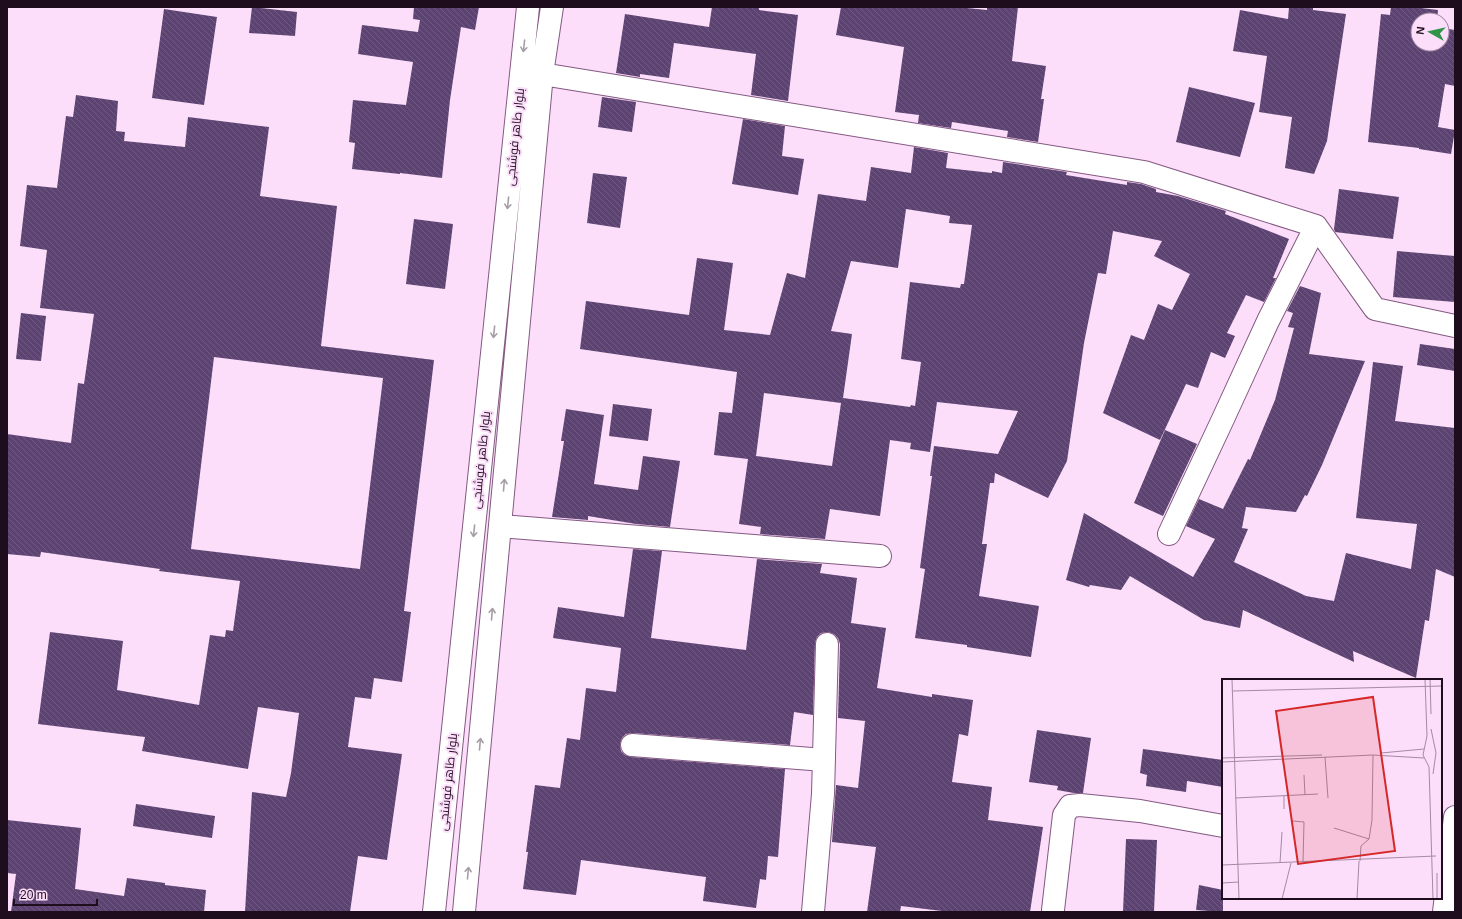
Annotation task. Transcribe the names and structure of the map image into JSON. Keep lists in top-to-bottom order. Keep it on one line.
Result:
{"streets":{"street":["بلوار طاهر فوشنجی"]},"scale_bar":"20 m","north":"left"}
